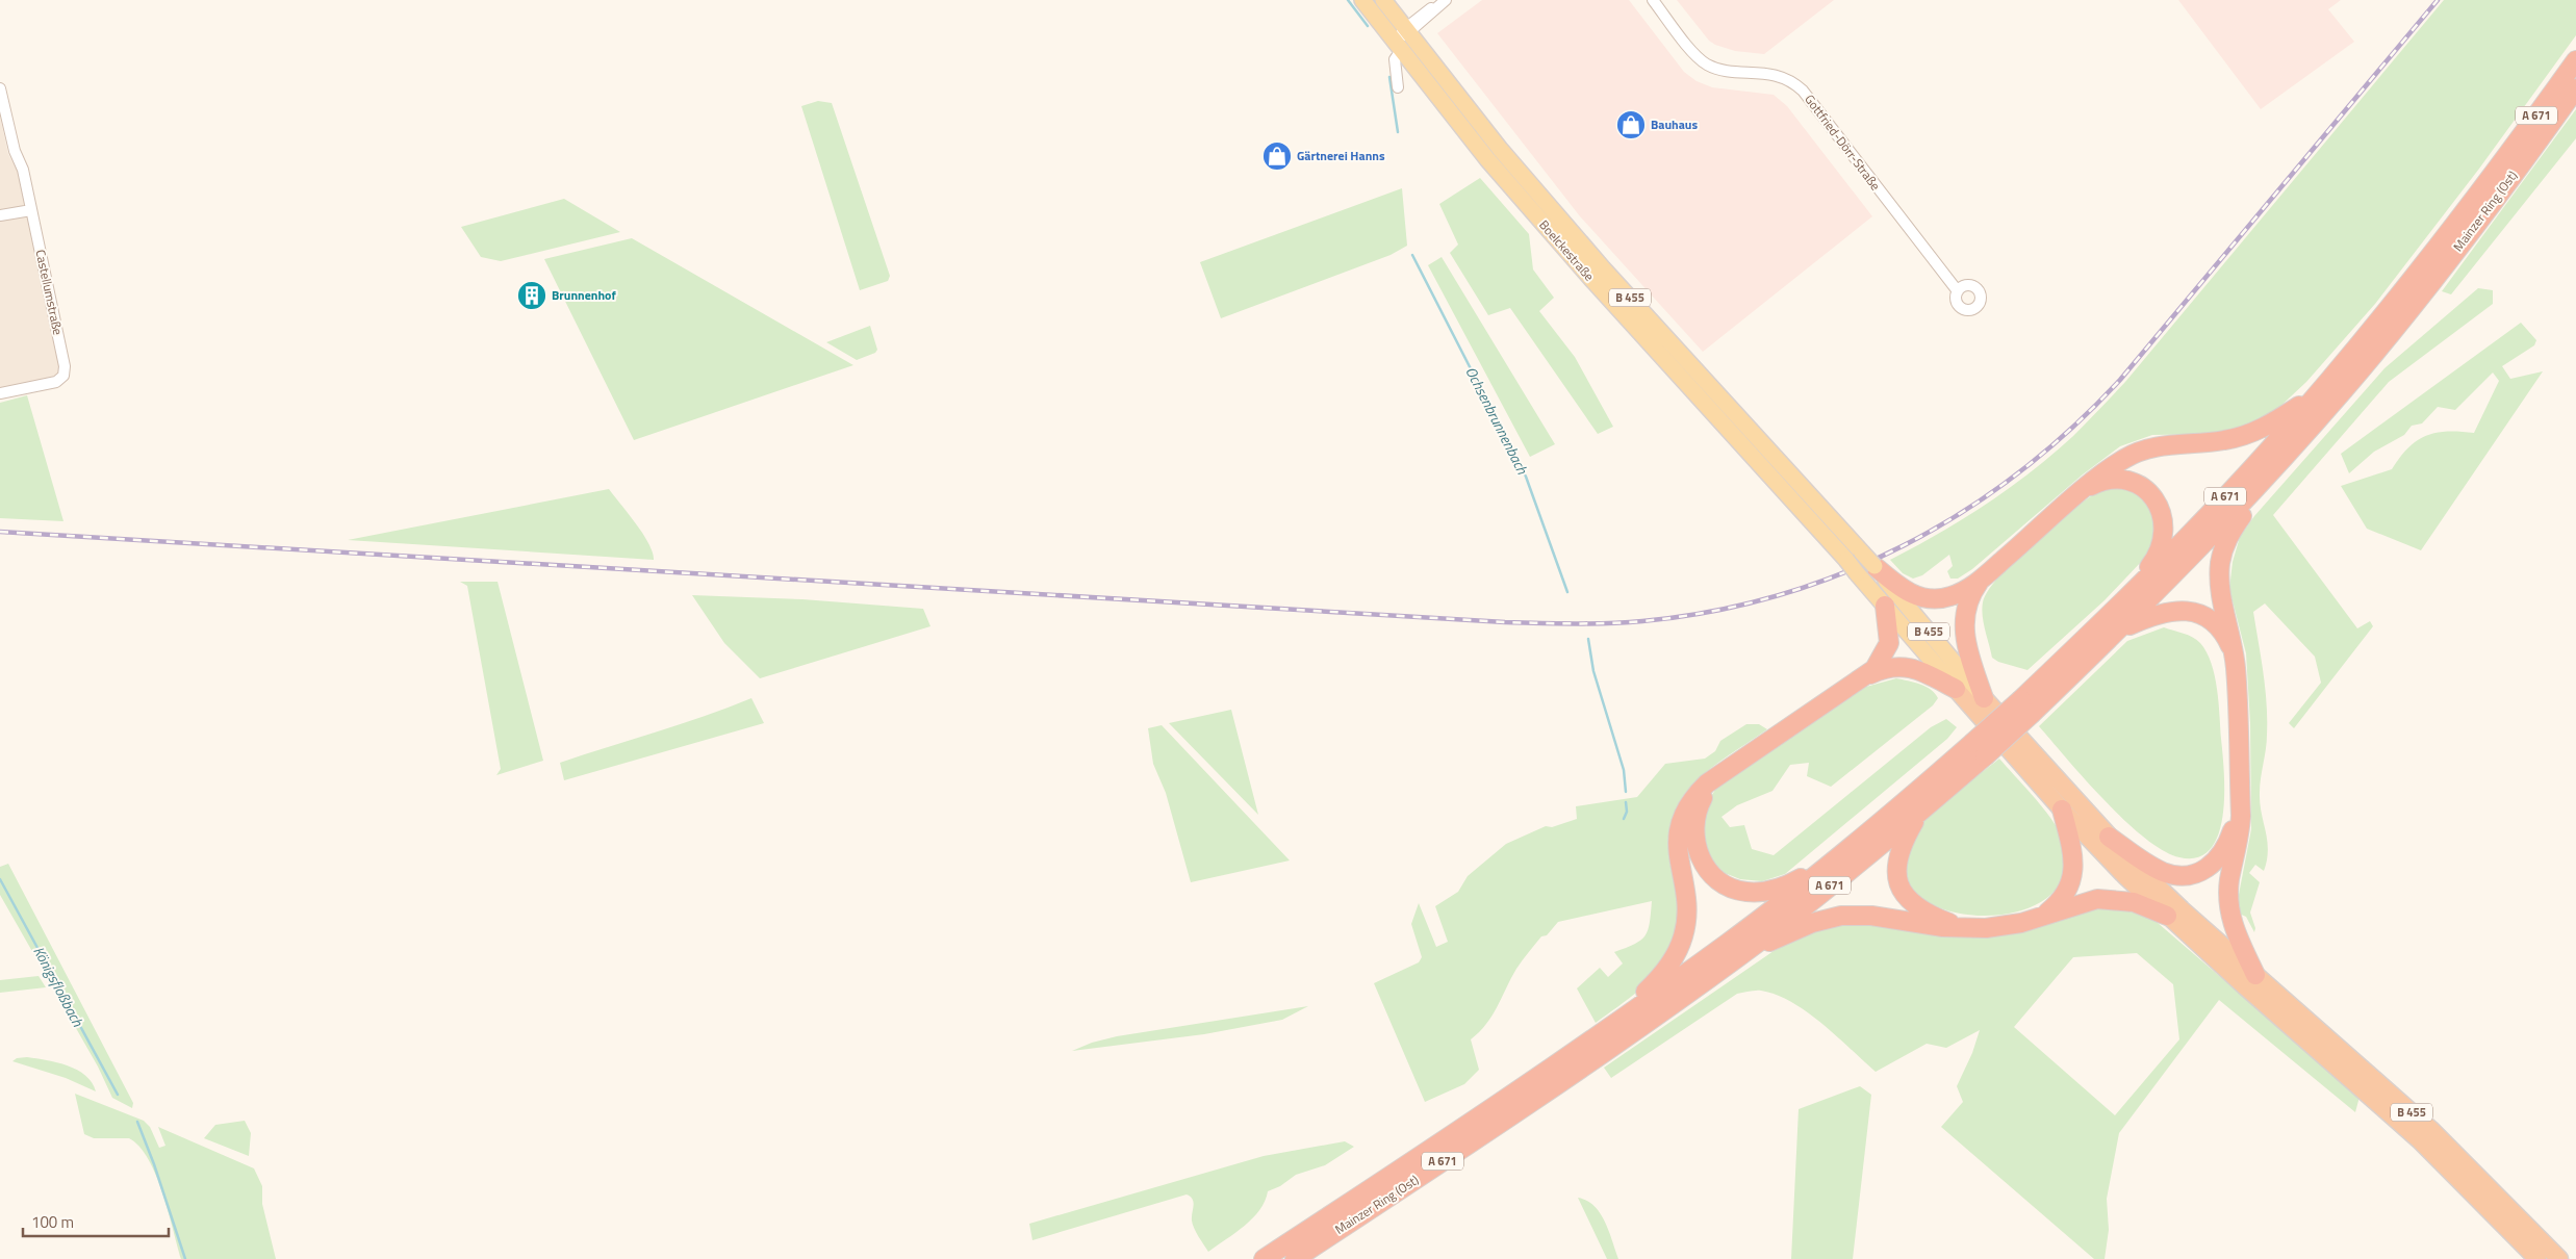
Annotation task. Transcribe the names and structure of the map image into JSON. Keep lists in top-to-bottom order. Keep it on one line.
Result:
{"streets":{"highway":["A 671","Mainzer Ring (Ost)","B 455"],"main road":["Boelckestraße"],"street":["Gottfried-Dörr-Straße","Castellumstraße"]},"crossings":[["A 671","Mainzer Ring (Ost)"],["Boelckestraße","B 455"]],"water":["Ochsenbrunnenbach","Königsfloßbach"],"places":{"shop":["Bauhaus","Gärtnerei Hanns"],"building":["Brunnenhof"]},"scale_bar":"100 m"}
